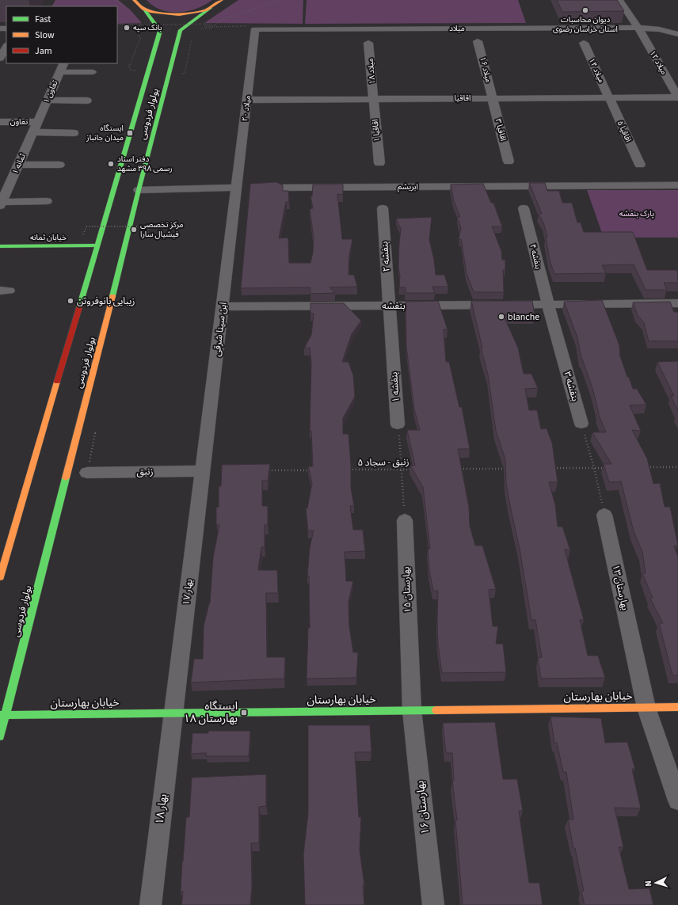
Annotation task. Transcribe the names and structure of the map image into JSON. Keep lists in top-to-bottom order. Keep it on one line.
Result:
{"streets":{"main road":["بولوار فردوسی","خیابان ثمانه","خیابان بهارستان"],"street":["میلاد","میلاد ۱۲","میلاد ۱۶","میلاد ۱۴","میلاد ۱۸","تعاون ۱","اقاقیا","میلاد ۲۰","تعاون","اقاقیا ۳","اقاقیا ۱","اقاقیا ۵","ثمانه ۱","ابریشم","بنفشه ۲","بنفشه ۴","بنفشه","ابن سینا شرقی","بنفشه ۳","بنفشه ۱","زنبق","بهارستان ۱۳","بهارستان ۱۵","بهار ۱۷","بهارستان ۱۶","بهار ۱۸"],"path":["زنبق - سجاد ۵"]},"crossings":[["میلاد","میلاد ۱۲"],["میلاد","میلاد ۲۰"],["میلاد ۱۲","اقاقیا"],["میلاد ۱۶","اقاقیا"],["میلاد ۱۶","اقاقیا ۳"],["میلاد ۱۴","اقاقیا"],["میلاد ۱۴","اقاقیا ۵"],["میلاد ۱۸","اقاقیا"],["میلاد ۱۸","اقاقیا ۱"],["تعاون ۱","تعاون"],["تعاون ۱","ثمانه ۱"],["اقاقیا","میلاد ۲۰"],["اقاقیا","اقاقیا ۳"],["اقاقیا","اقاقیا ۱"],["اقاقیا","اقاقیا ۵"],["میلاد ۲۰","ابن سینا شرقی"],["بولوار فردوسی","خیابان ثمانه"],["بولوار فردوسی","خیابان بهارستان"],["تعاون","ثمانه ۱"],["بنفشه ۲","بنفشه"],["بنفشه ۲","بنفشه ۱"],["بنفشه ۴","بنفشه"],["بنفشه ۴","بنفشه ۳"],["بنفشه","ابن سینا شرقی"],["بنفشه","بنفشه ۳"],["بنفشه","بنفشه ۱"],["ابن سینا شرقی","زنبق"],["ابن سینا شرقی","بهار ۱۷"],["زنبق","بهار ۱۷"],["بهارستان ۱۳","خیابان بهارستان"],["بهارستان ۱۵","خیابان بهارستان"],["بهارستان ۱۵","بهارستان ۱۶"],["بهار ۱۷","خیابان بهارستان"],["بهار ۱۷","بهار ۱۸"],["خیابان بهارستان","بهارستان ۱۶"],["خیابان بهارستان","بهار ۱۸"]],"parks":["پارک بنفشه"],"places":{"other":["دیوان محاسبات استان خراسان رضوی","بانک سپه","دفتر اسناد رسمی ۳۹۸ مشهد","مرکز تخصصی فیشیال سارا","زیبایی بانوفروتن","blanche"],"transit":["ایستگاه میدان جانباز","ایستگاه بهارستان ۱۸"]},"legend":["Fast","Slow","Jam"],"north":"left"}
